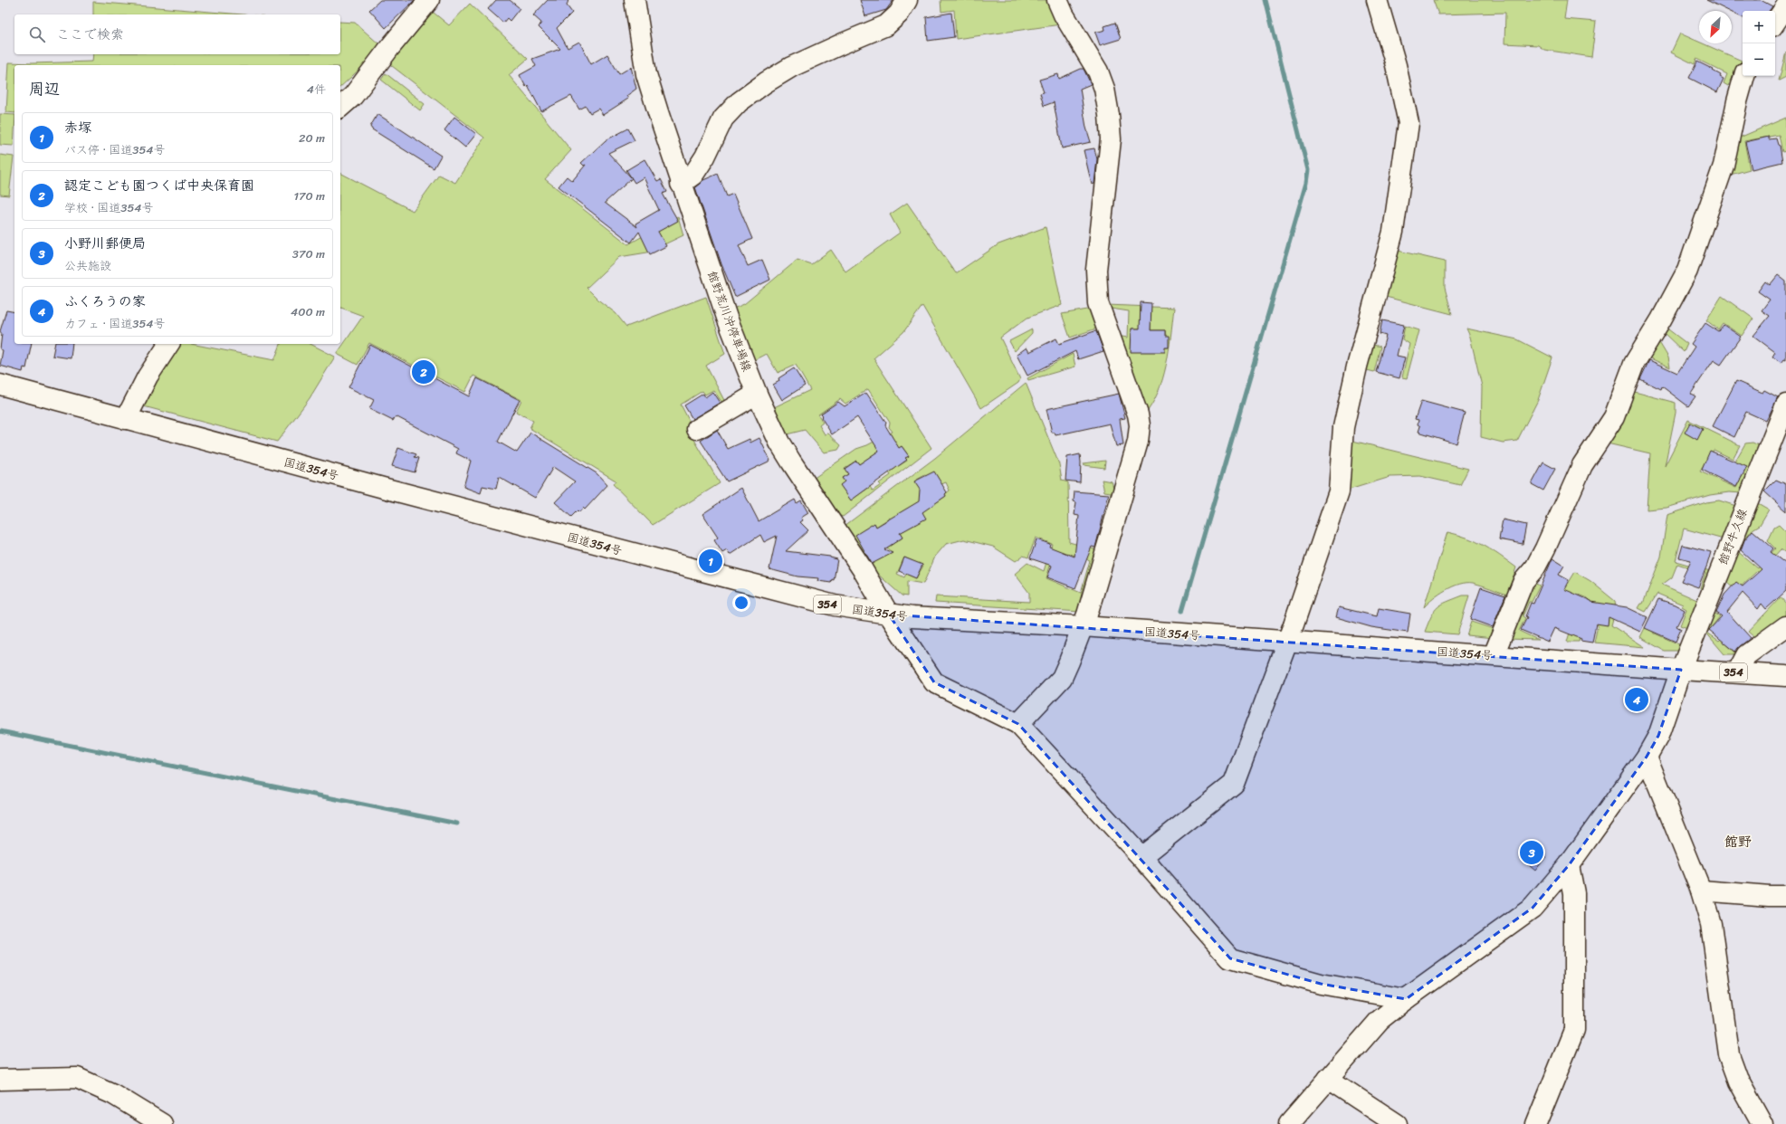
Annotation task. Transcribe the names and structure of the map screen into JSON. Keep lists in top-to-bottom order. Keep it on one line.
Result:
{"streets":{"main road":["館野荒川沖停車場線","国道354号","館野牛久線","354"]},"crossings":[["館野荒川沖停車場線","国道354号"],["国道354号","館野牛久線"]],"districts":["館野"],"north":"bottom left","page":{"map_buttons":["+","−"],"search":"ここで検索","heading":["周辺","4件"],"list":[{"mark":"1","name":"赤塚","note":"バス停 · 国道354号","value":"20 m"},{"mark":"2","name":"認定こども園つくば中央保育園","note":"学校 · 国道354号","value":"170 m"},{"mark":"3","name":"小野川郵便局","note":"公共施設","value":"370 m"},{"mark":"4","name":"ふくろうの家","note":"カフェ · 国道354号","value":"400 m"}],"pins":["2","1","4","3"]}}
